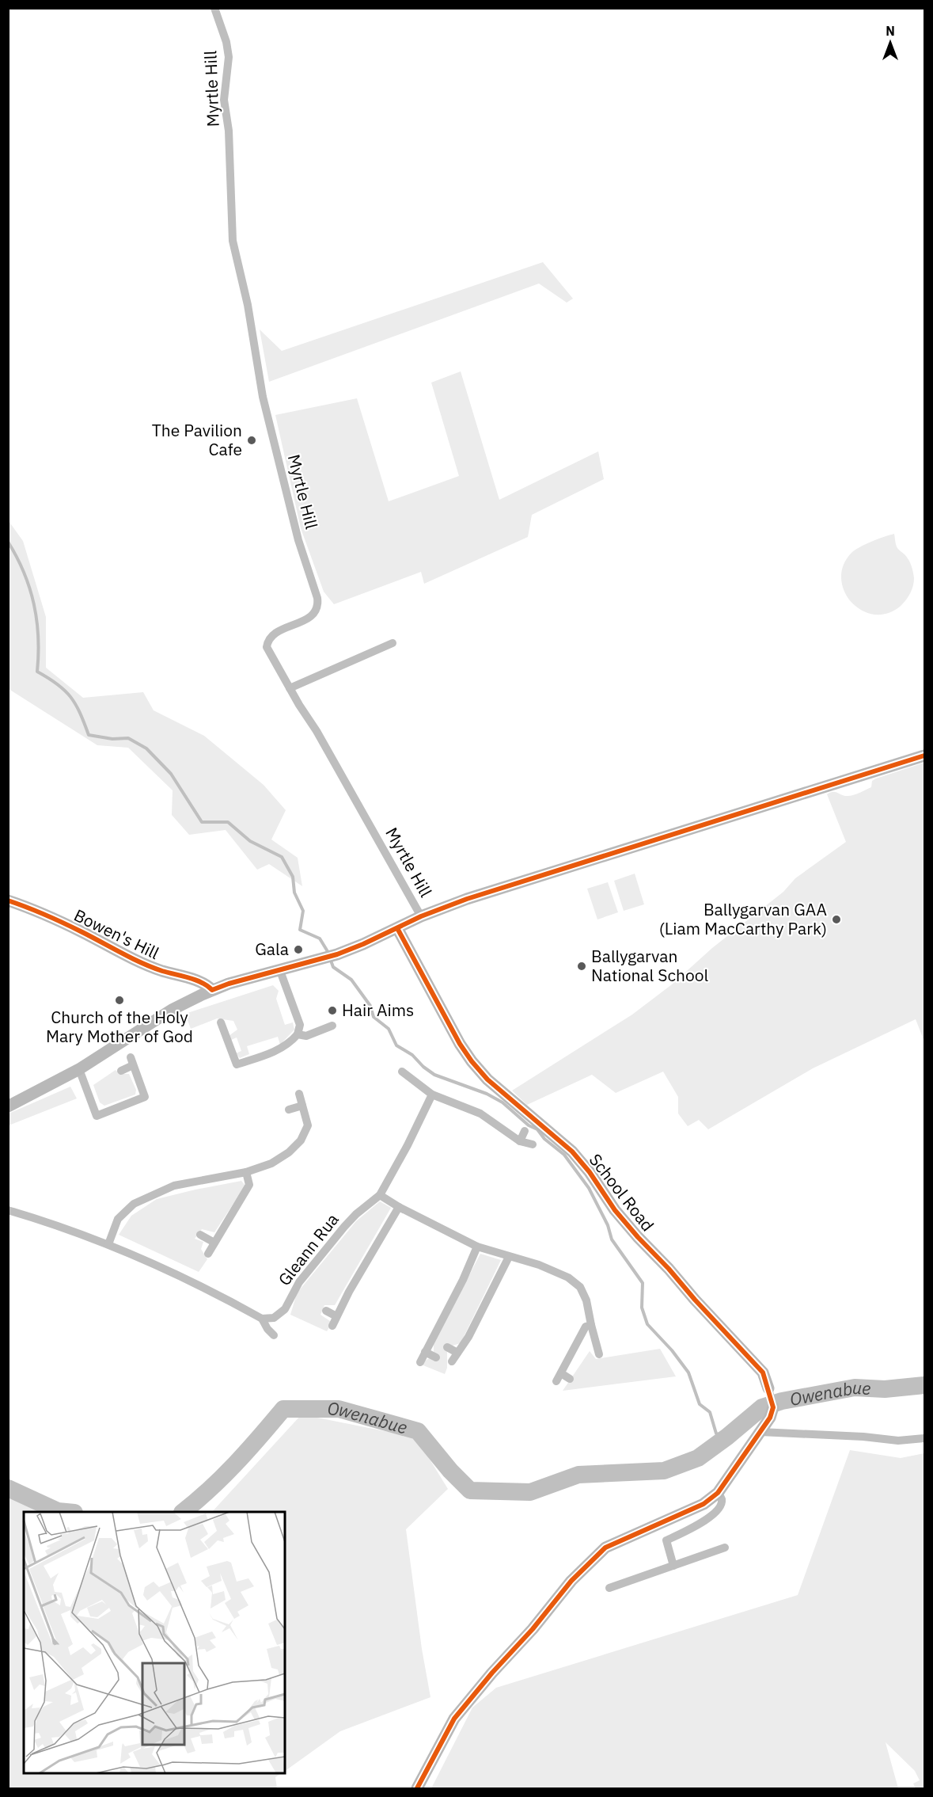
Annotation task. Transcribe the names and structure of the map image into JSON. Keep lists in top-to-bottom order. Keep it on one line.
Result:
{"streets":{"street":["Myrtle Hill","Bowen's Hill","School Road","Gleann Rua"]},"water":["Owenabue"],"places":["The Pavilion Cafe","Ballygarvan GAA (Liam MacCarthy Park)","Gala","Ballygarvan National School","Church of the Holy Mary Mother of God","Hair Aims"],"north":"top"}
